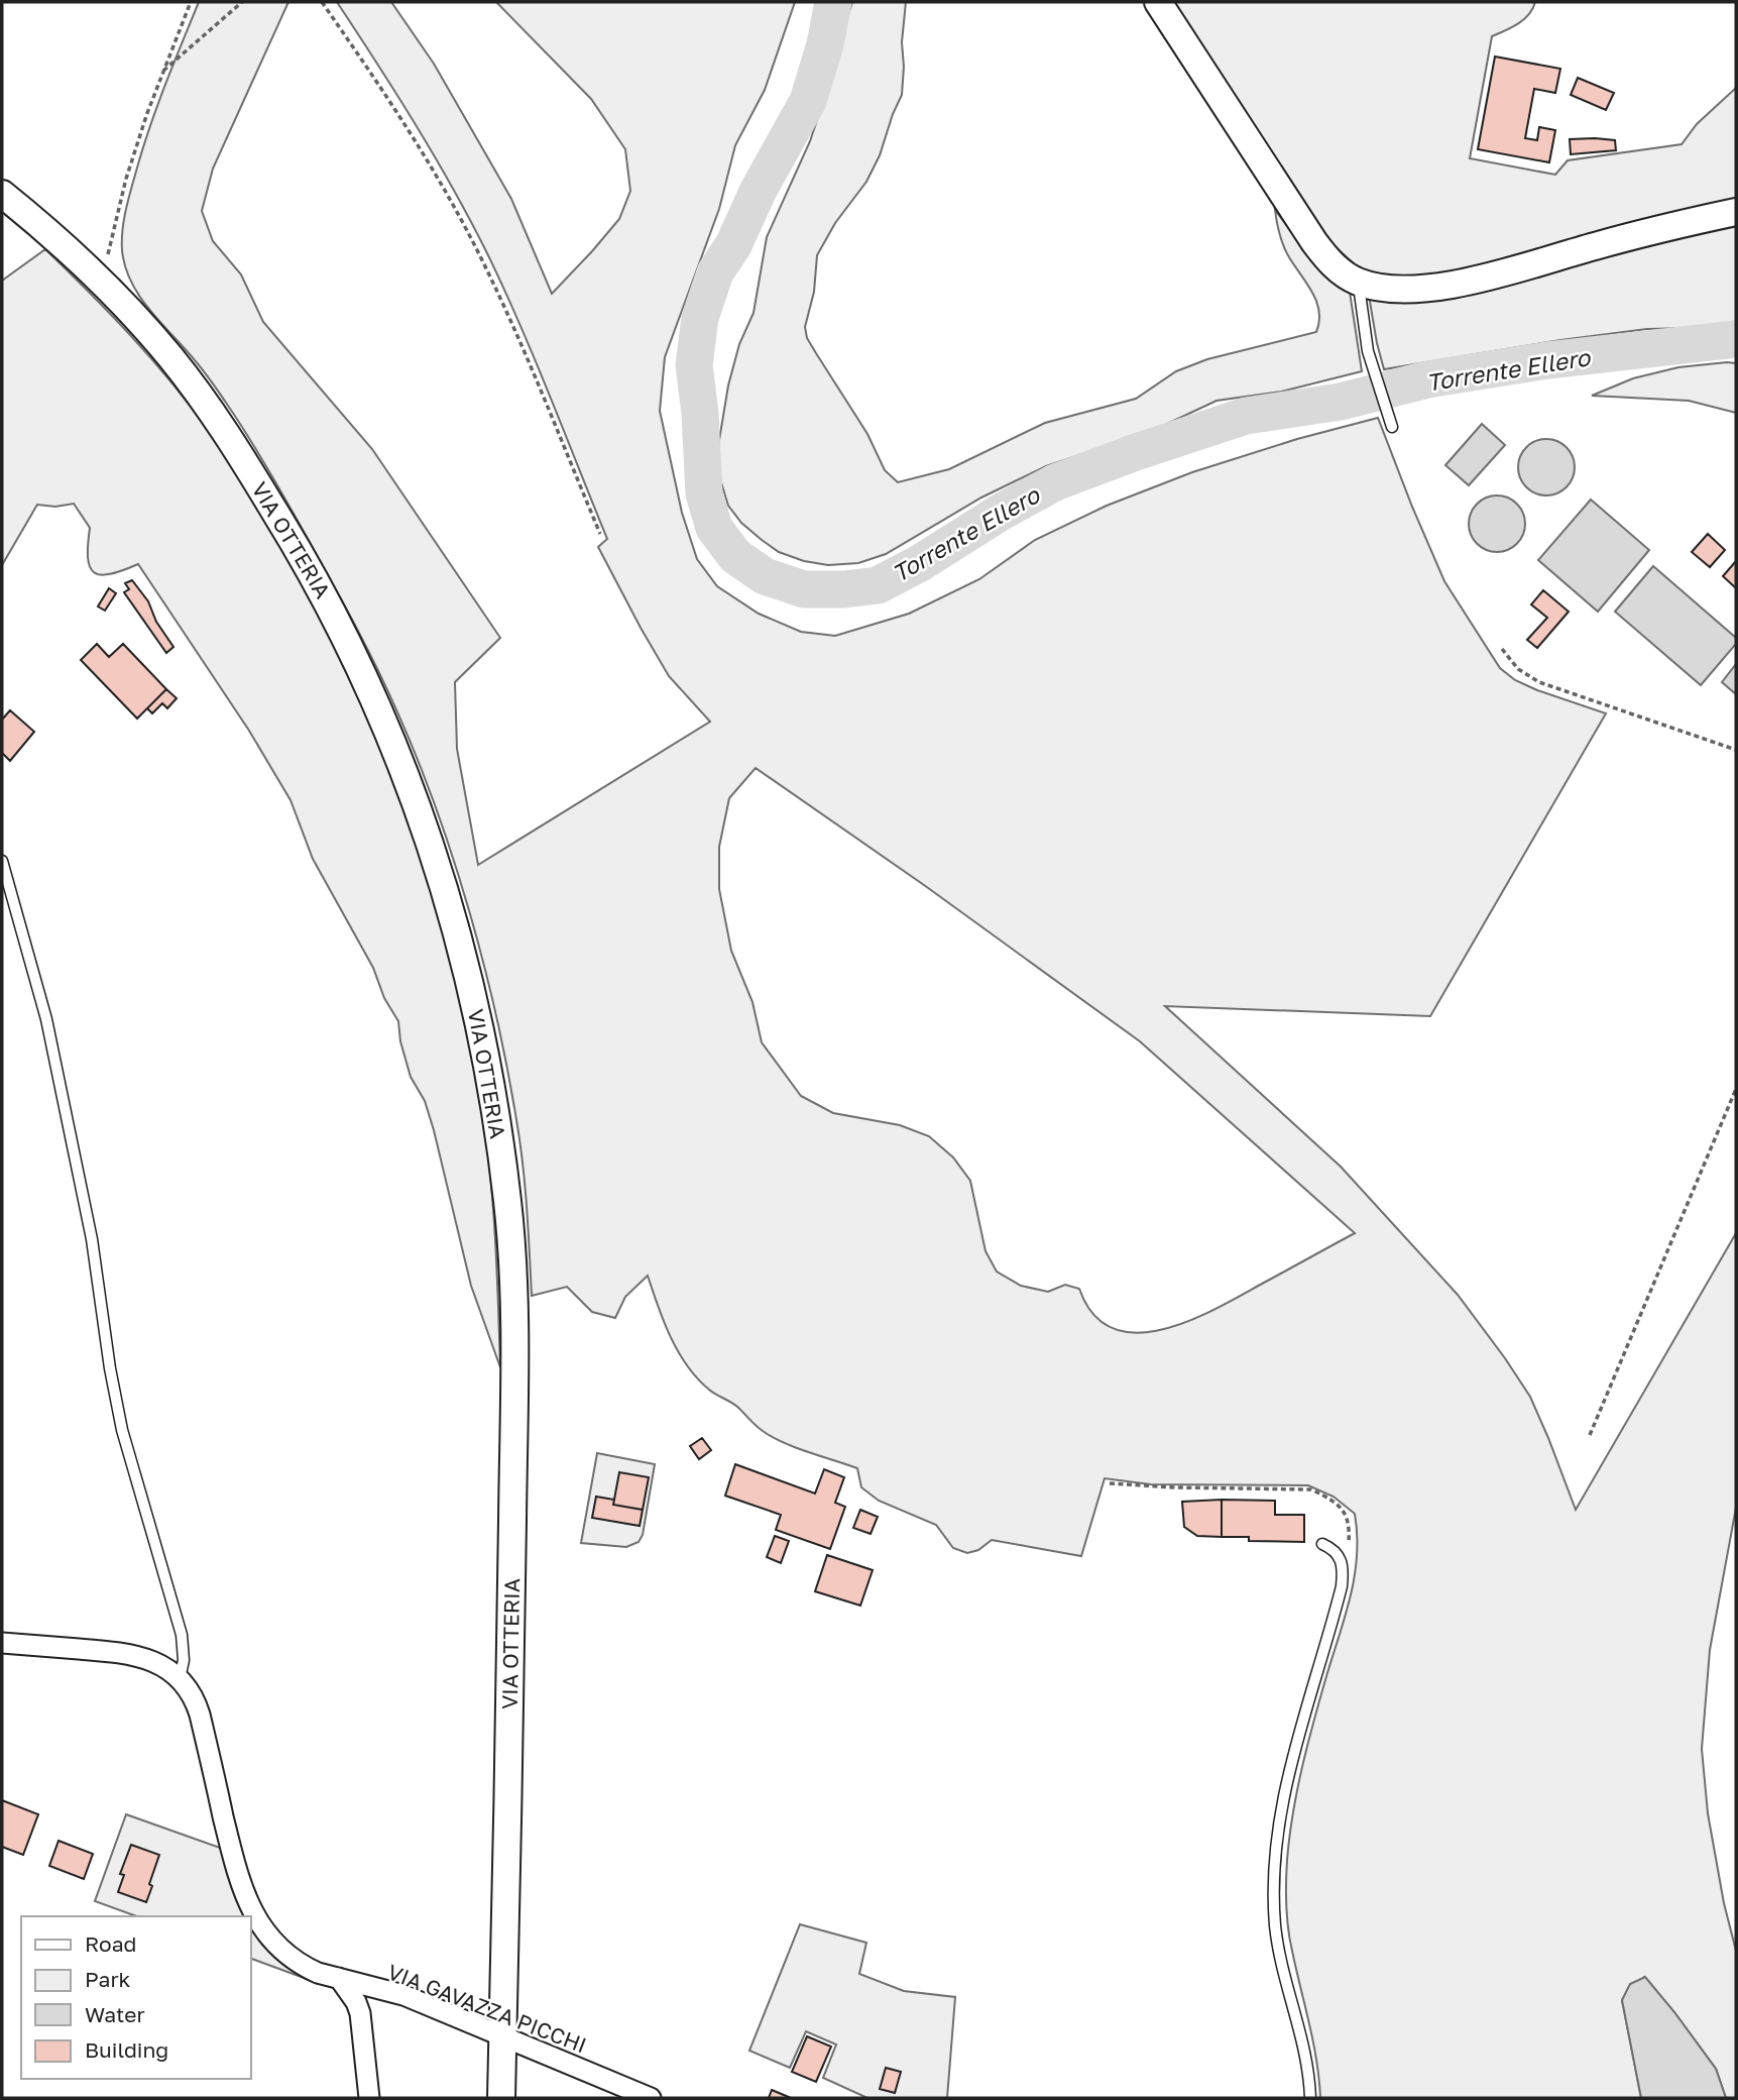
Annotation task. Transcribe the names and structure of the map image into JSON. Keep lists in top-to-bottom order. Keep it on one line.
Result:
{"streets":{"main road":["VIA OTTERIA"],"street":["VIA GAVAZZA PICCHI"]},"crossings":[["VIA OTTERIA","VIA GAVAZZA PICCHI"]],"water":["Torrente Ellero"],"legend":["Road","Park","Water","Building"]}
